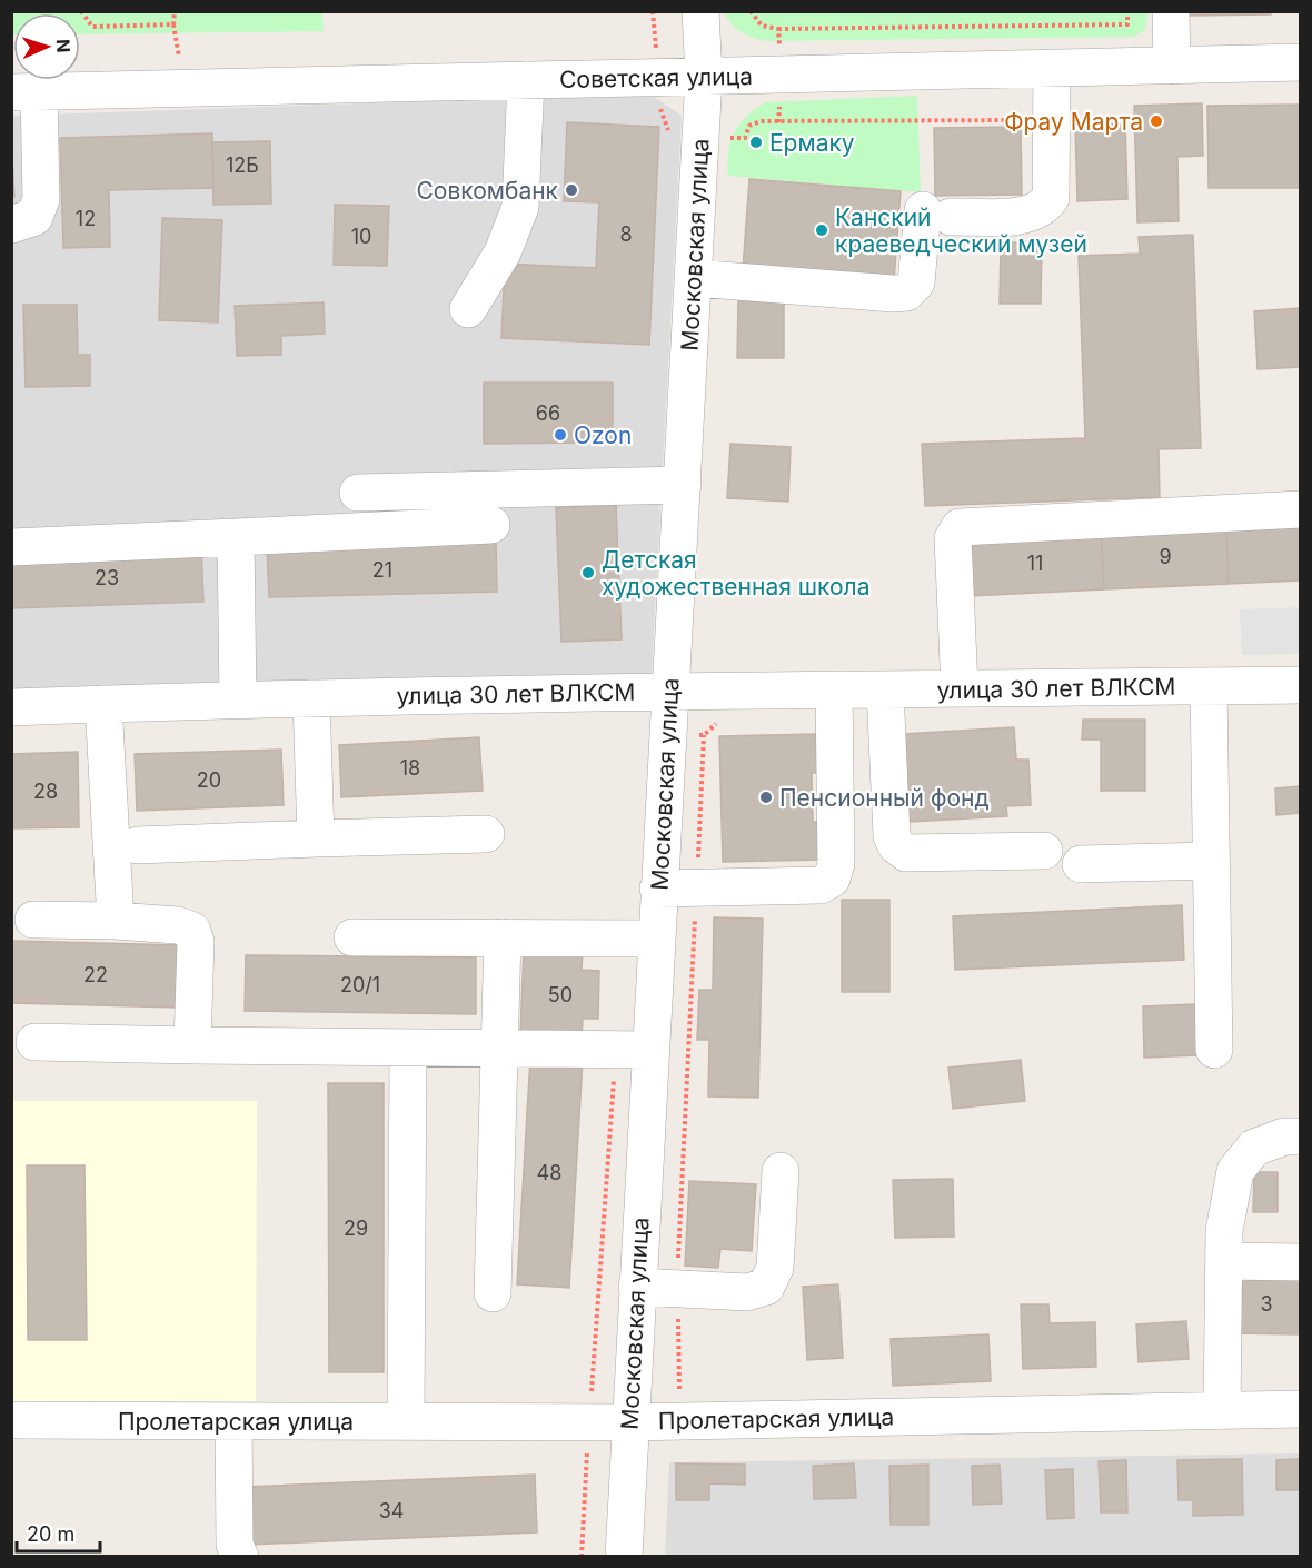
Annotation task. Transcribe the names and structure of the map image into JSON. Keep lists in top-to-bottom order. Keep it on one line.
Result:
{"streets":{"street":["Советская улица","Московская улица","улица 30 лет ВЛКСМ","Пролетарская улица"]},"crossings":[["Советская улица","Московская улица"],["Московская улица","улица 30 лет ВЛКСМ"],["Московская улица","Пролетарская улица"]],"places":["Фрау Марта","Ермаку","Совкомбанк","Канский краеведческий музей","Ozon","Детская художественная школа","Пенсионный фонд"],"house_numbers":["12Б","12","8","10","66","9","11","21","23","18","20","28","22","20/1","50","48","29","3","34"],"scale_bar":"20 m","north":"right"}
